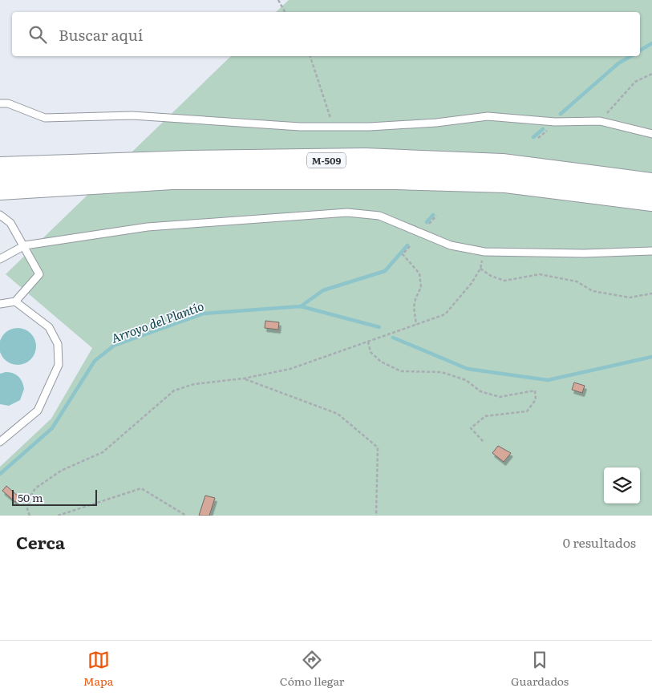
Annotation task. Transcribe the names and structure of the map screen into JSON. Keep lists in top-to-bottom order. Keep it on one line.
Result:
{"streets":{"highway":["M-509"]},"water":["Arroyo del Plantío"],"scale_bar":"50 m","page":{"search":"Buscar aquí","scale":"50 m","heading":["Cerca","0 resultados"],"nav":["Mapa","Cómo llegar","Guardados"]}}
